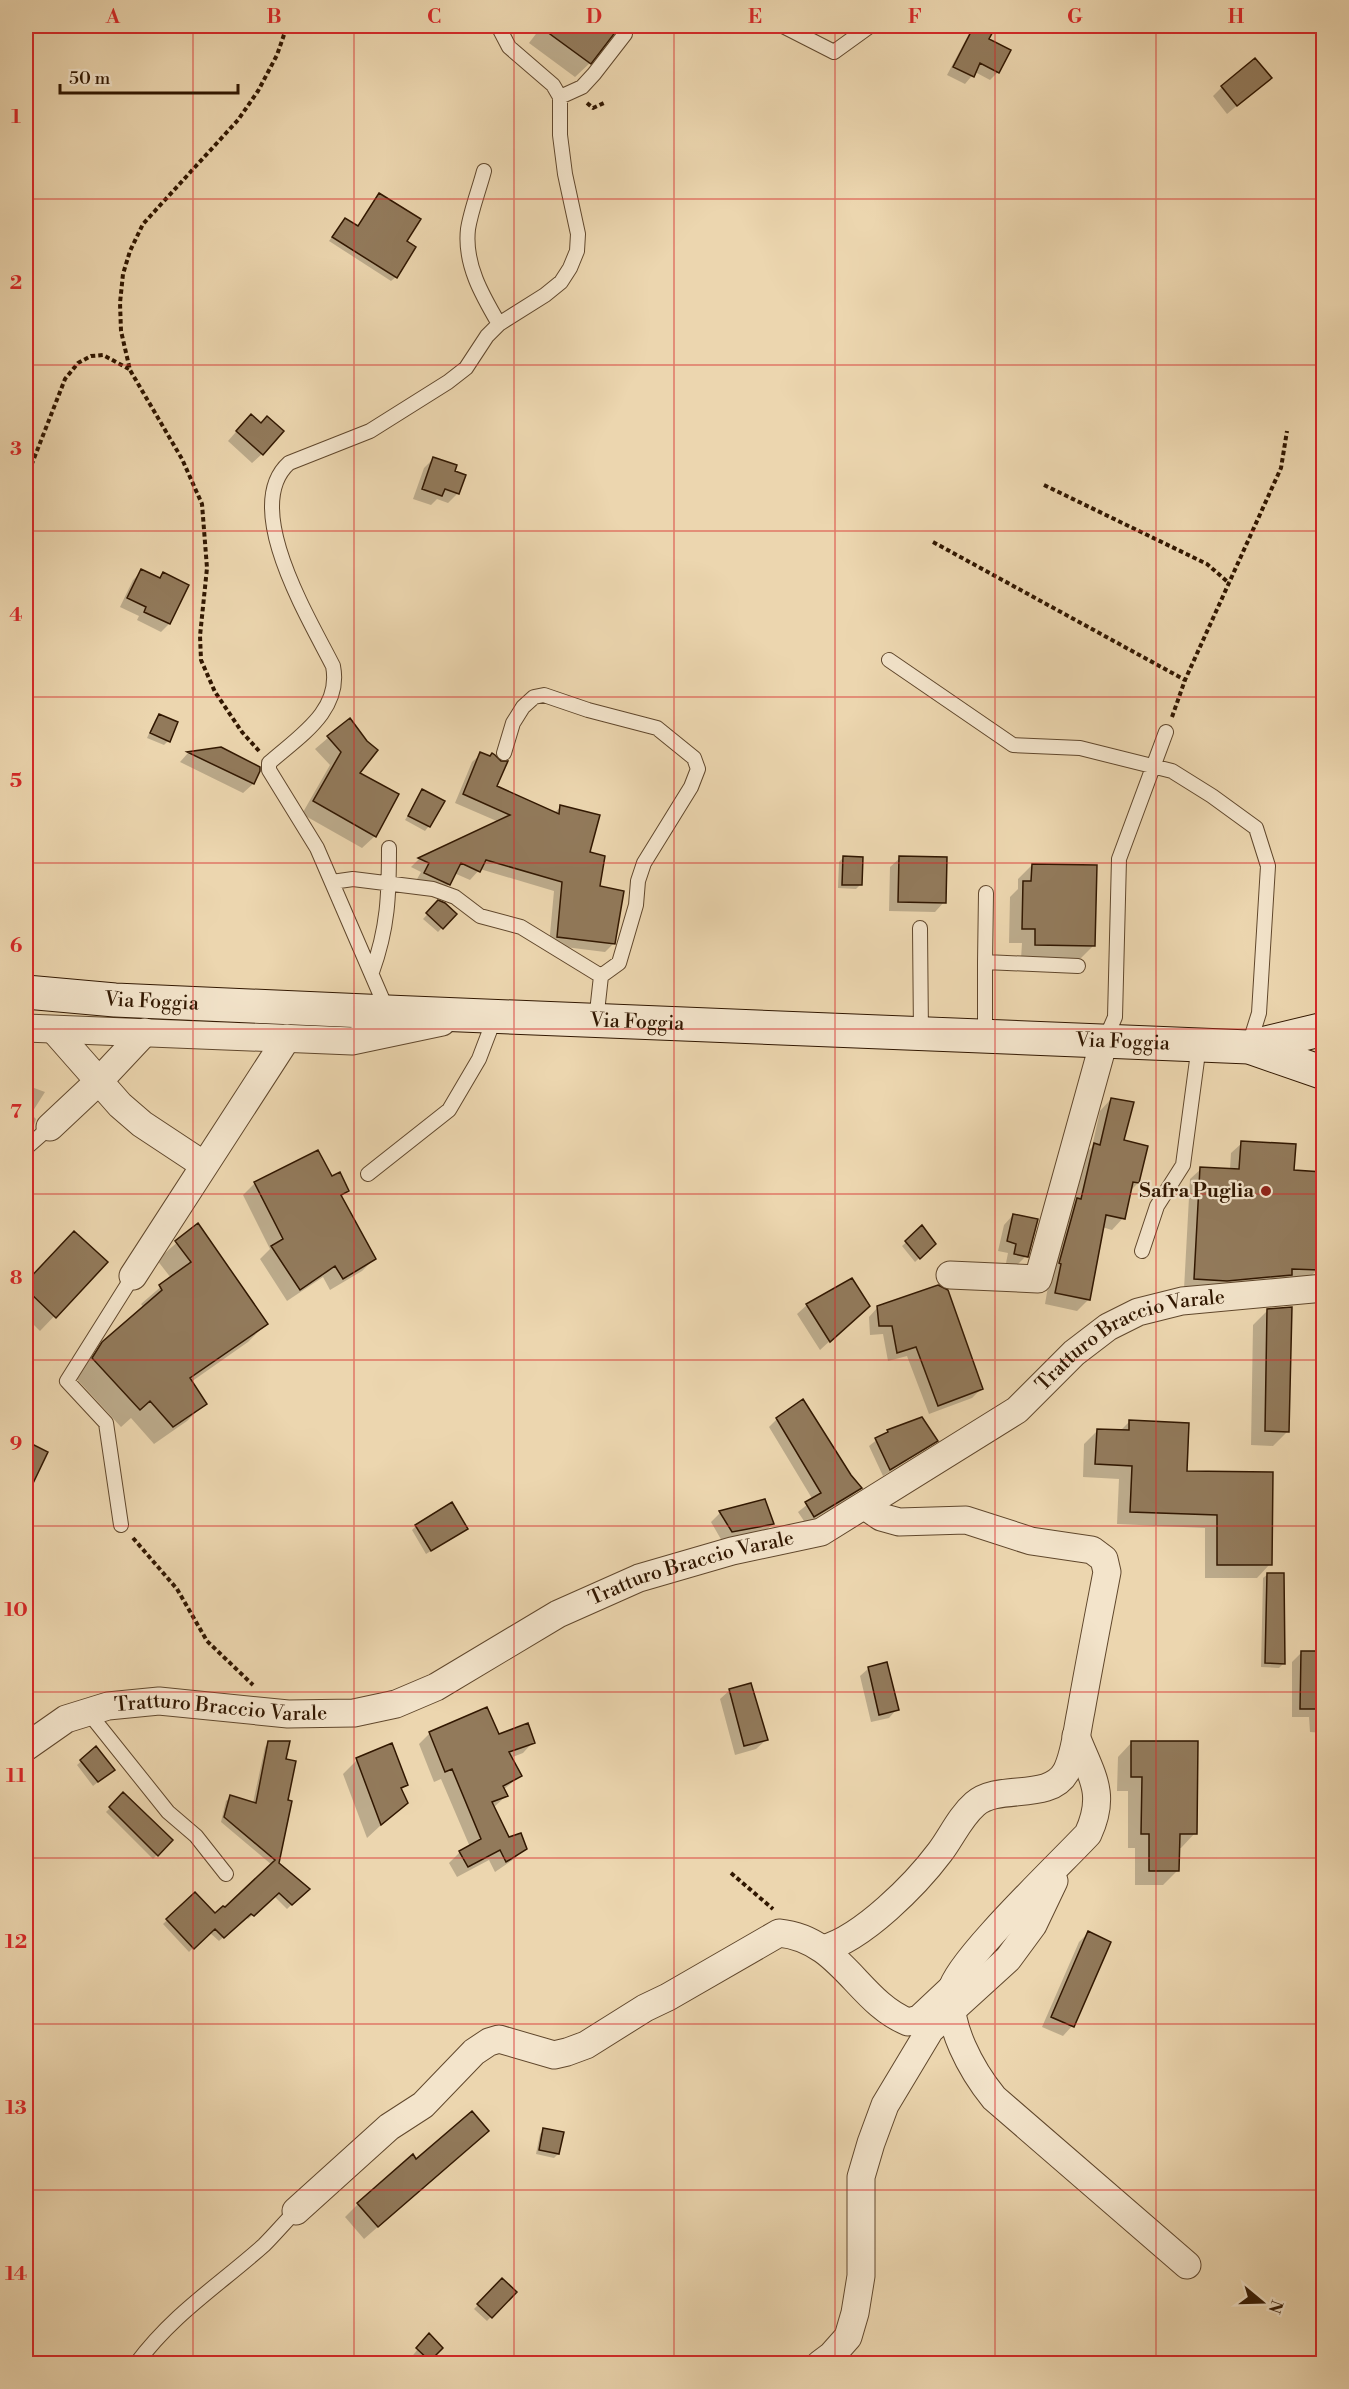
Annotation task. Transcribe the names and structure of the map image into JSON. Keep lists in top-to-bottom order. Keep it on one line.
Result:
{"streets":{"main road":["Via Foggia"],"street":["Tratturo Braccio Varale"]},"places":["Safra Puglia"],"scale_bar":"50 m","north":"right","grid":{"columns":["A","B","C","D","E","F","G","H"],"rows":["1","2","3","4","5","6","7","8","9","10","11","12","13","14"]}}
